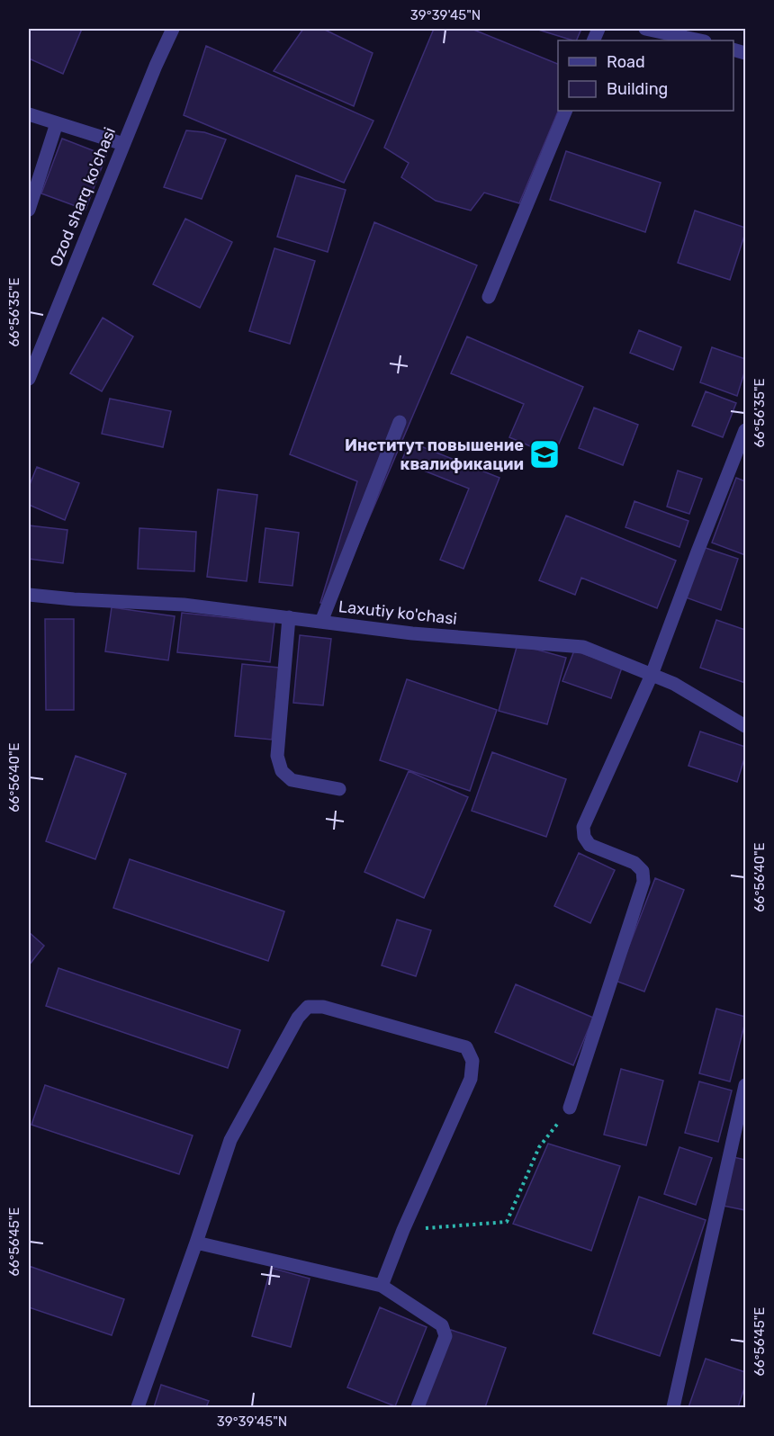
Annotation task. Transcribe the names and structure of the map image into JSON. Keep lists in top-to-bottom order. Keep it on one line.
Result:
{"streets":{"street":["Ozod sharq ko'chasi","Laxutiy ko'chasi"]},"places":{"school or university":["Институт повышение квалификации"]},"legend":["Road","Building"],"coordinates":["39°39'45\"N","66°56'35\"E","66°56'40\"E","66°56'45\"E"]}
